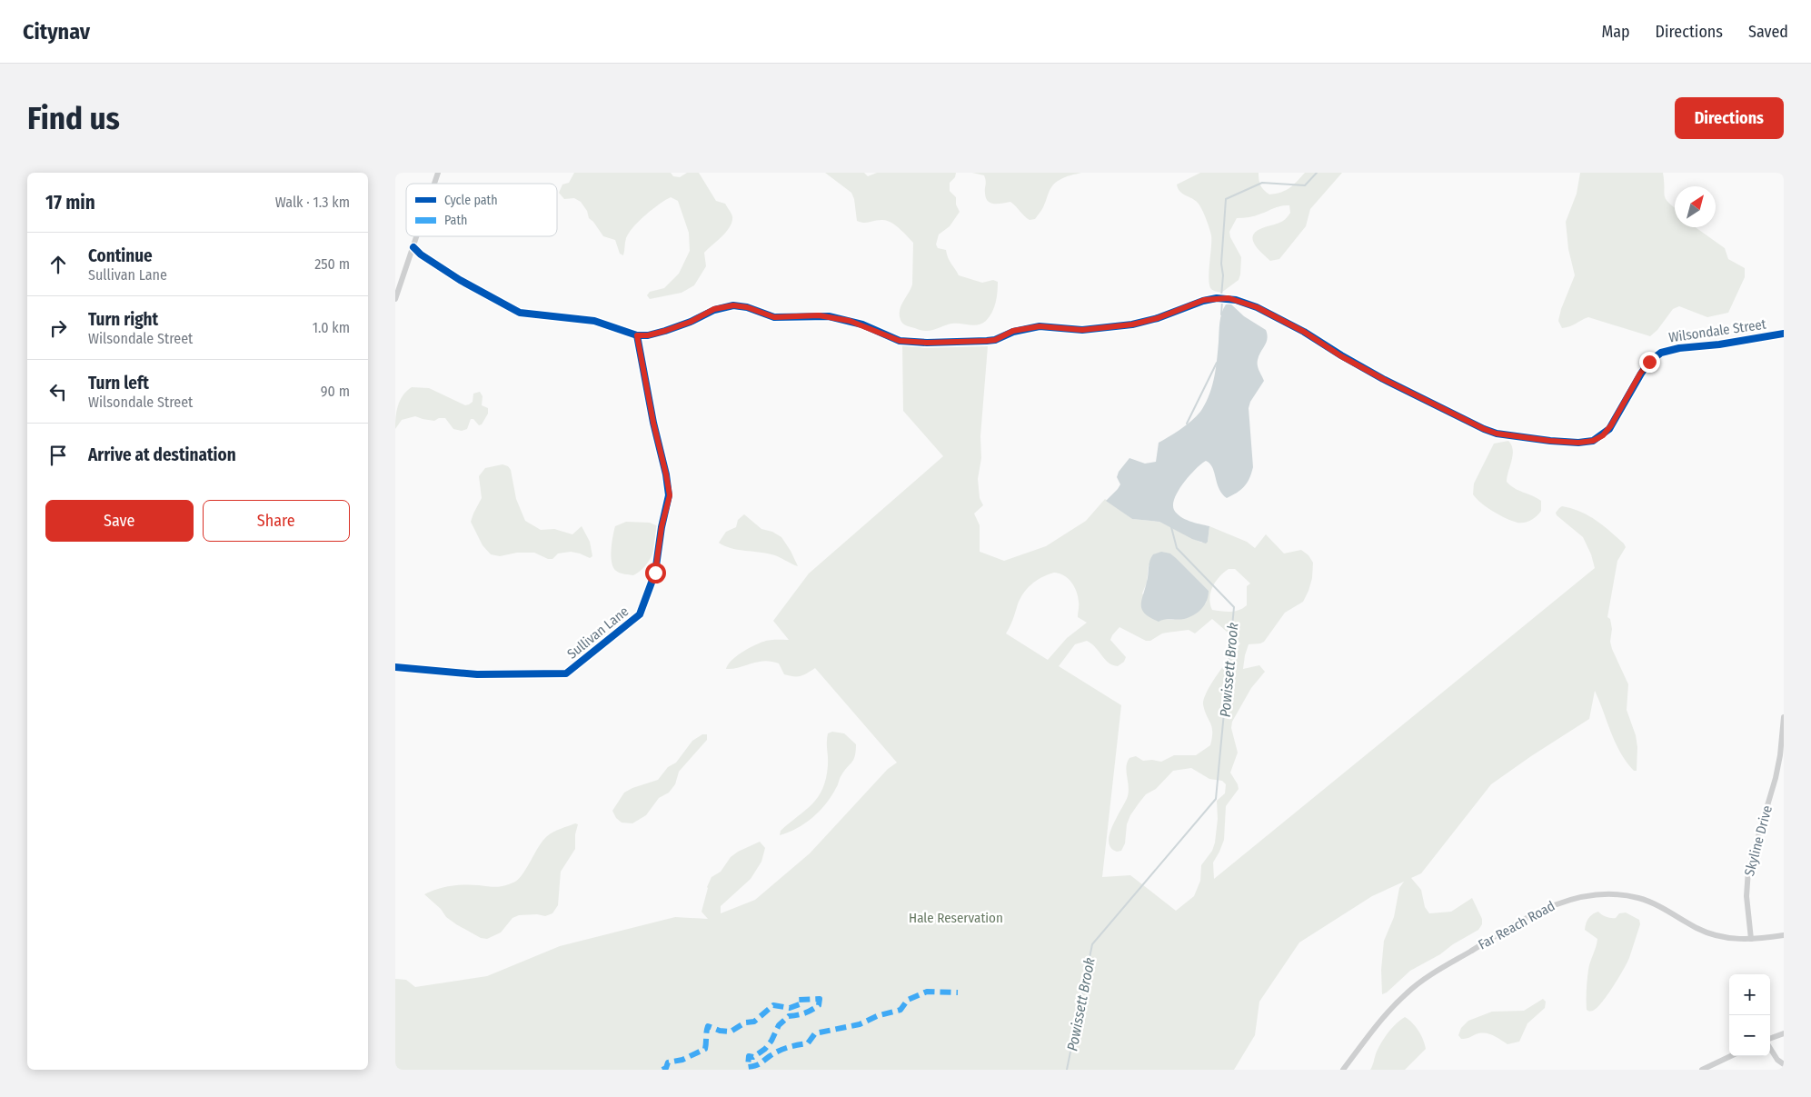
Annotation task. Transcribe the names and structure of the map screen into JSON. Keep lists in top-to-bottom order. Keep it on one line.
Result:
{"streets":{"street":["Wilsondale Street","Sullivan Lane","Skyline Drive","Far Reach Road"]},"crossings":[["Wilsondale Street","Sullivan Lane"],["Skyline Drive","Far Reach Road"]],"water":["Powissett Brook"],"parks":["Hale Reservation"],"legend":["Cycle path","Path"],"north":"top right","page":{"header":"Citynav","nav":["Map","Directions","Saved"],"buttons":["Directions",["Save","Share"]],"title":"Find us","heading":["17 min","Walk · 1.3 km"],"list":[["Continue","Sullivan Lane","250 m"],["Turn right","Wilsondale Street","1.0 km"],["Turn left","Wilsondale Street","90 m"],"Arrive at destination"],"map_buttons":["+","−"]}}
